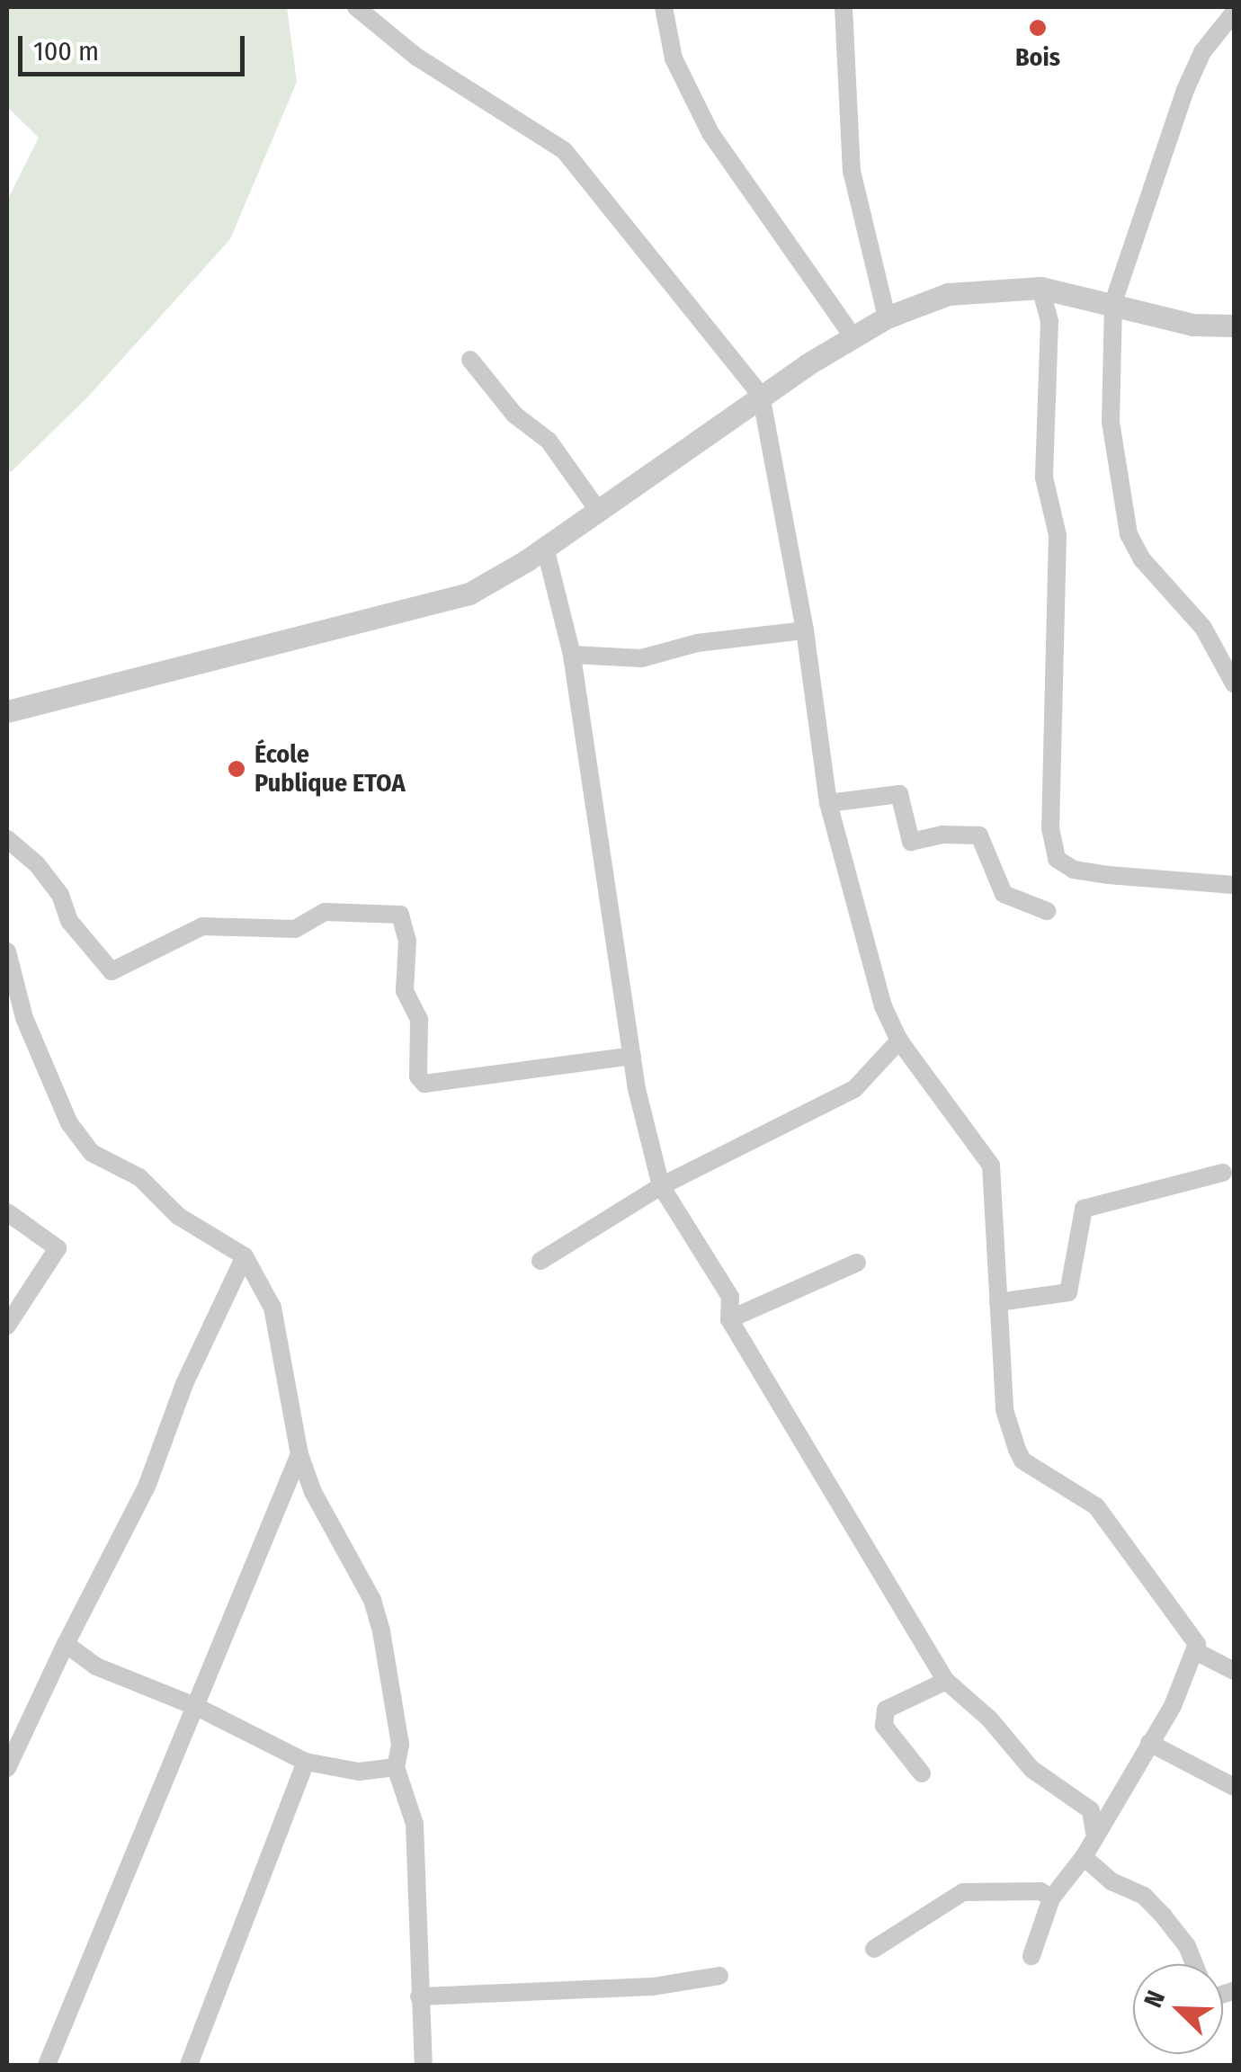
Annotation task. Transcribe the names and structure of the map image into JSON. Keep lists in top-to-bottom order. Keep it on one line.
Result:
{"places":["Bois","École Publique ETOA"],"scale_bar":"100 m","north":"top left"}
